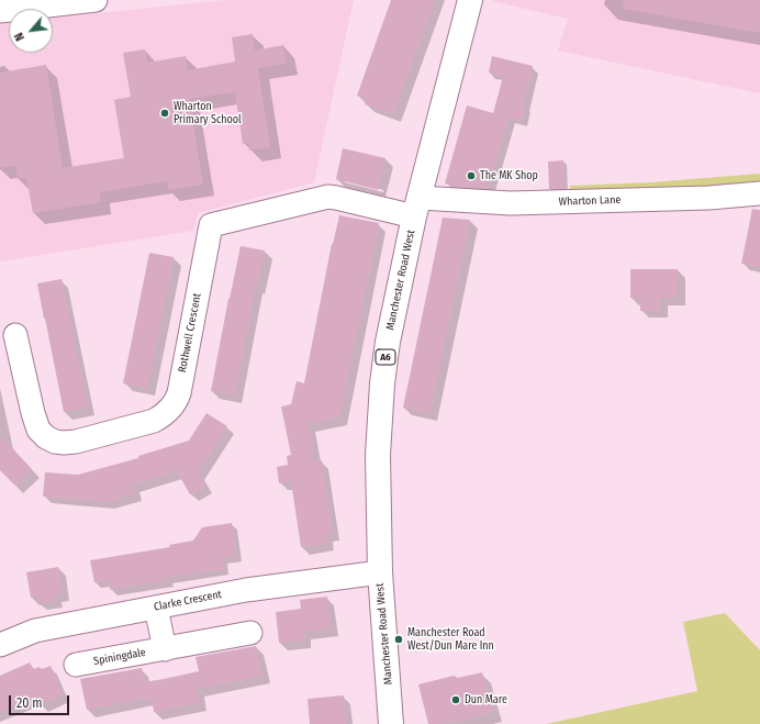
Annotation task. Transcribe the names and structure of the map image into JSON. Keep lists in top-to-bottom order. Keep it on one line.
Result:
{"streets":{"main road":["Manchester Road West","A6"],"street":["Wharton Lane","Rothwell Crescent","Clarke Crescent","Spiningdale"]},"crossings":[["Wharton Lane","Manchester Road West"],["Wharton Lane","Rothwell Crescent"],["Manchester Road West","Rothwell Crescent"],["Manchester Road West","Clarke Crescent"]],"places":["Wharton Primary School","The MK Shop","Manchester Road West/Dun Mare Inn","Dun Mare"],"scale_bar":"20 m","north":"bottom left"}
